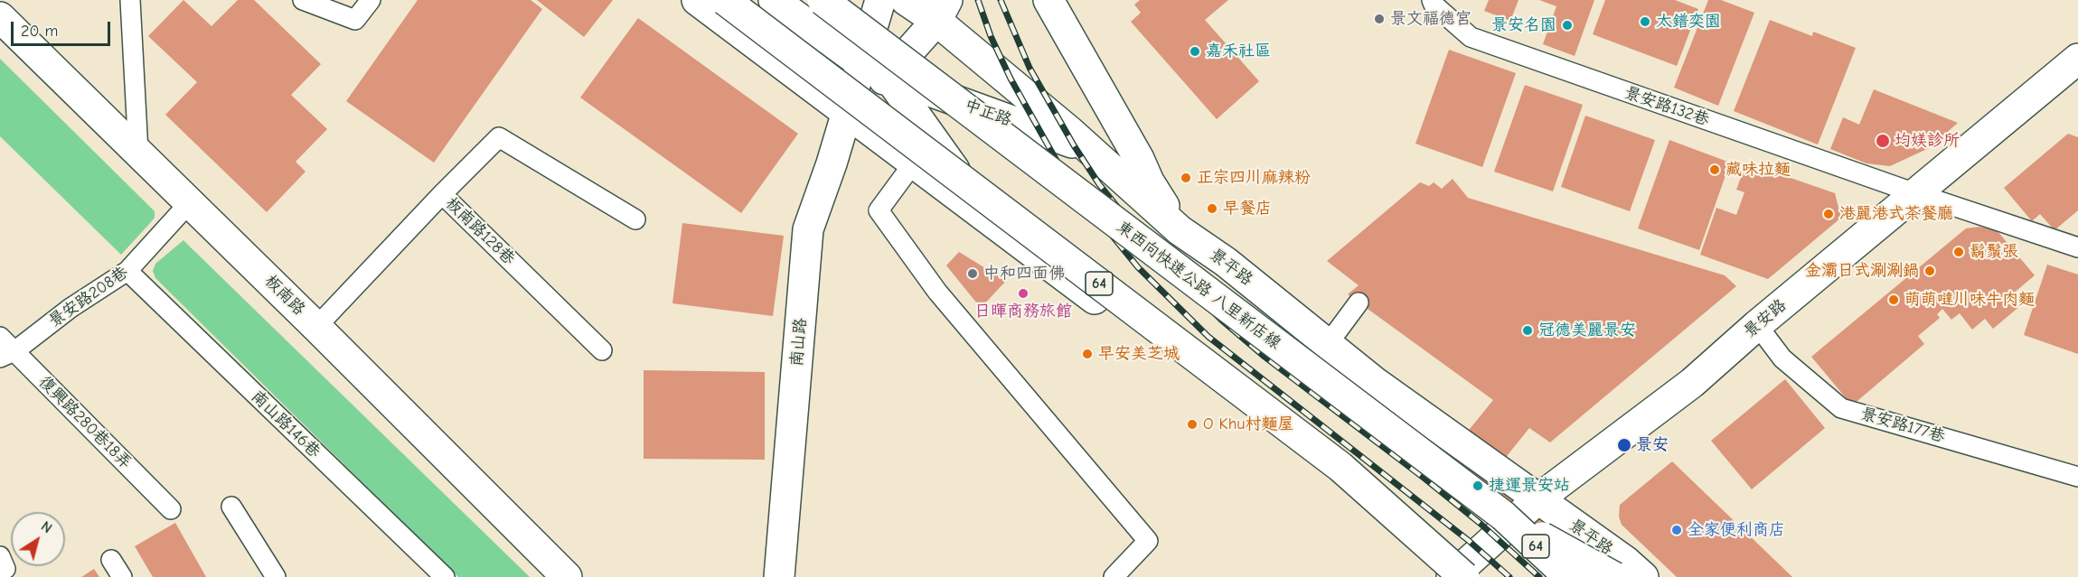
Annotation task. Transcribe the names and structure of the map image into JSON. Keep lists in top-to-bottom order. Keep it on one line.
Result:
{"streets":{"main road":["中正路","景平路","64","東西向快速公路 八里新店線","板南路","景安路","南山路"],"lane":["景安路132巷","板南路128巷","景安路208巷","復興路280巷18弄","南山路146巷","景安路177巷"]},"crossings":[["景安路132巷","景安路"],["中正路","景平路"],["板南路128巷","板南路"],["景平路","東西向快速公路 八里新店線"],["景平路","景安路"],["板南路","景安路208巷"],["景安路208巷","復興路280巷18弄"],["景安路208巷","南山路146巷"],["景安路","景安路177巷"]],"places":["景文福德宮","太鐠奕園","景安名園","嘉禾社區","均媄診所","藏味拉麵","正宗四川麻辣粉","早餐店","港麗港式茶餐廳","鬍鬚張","金灞日式涮涮鍋","中和四面佛","日暉商務旅館","萌萌噠川味牛肉麵","冠德美麗景安","早安美芝城","O Khu村麵屋","景安","捷運景安站","全家便利商店"],"scale_bar":"20 m","north":"top right"}
